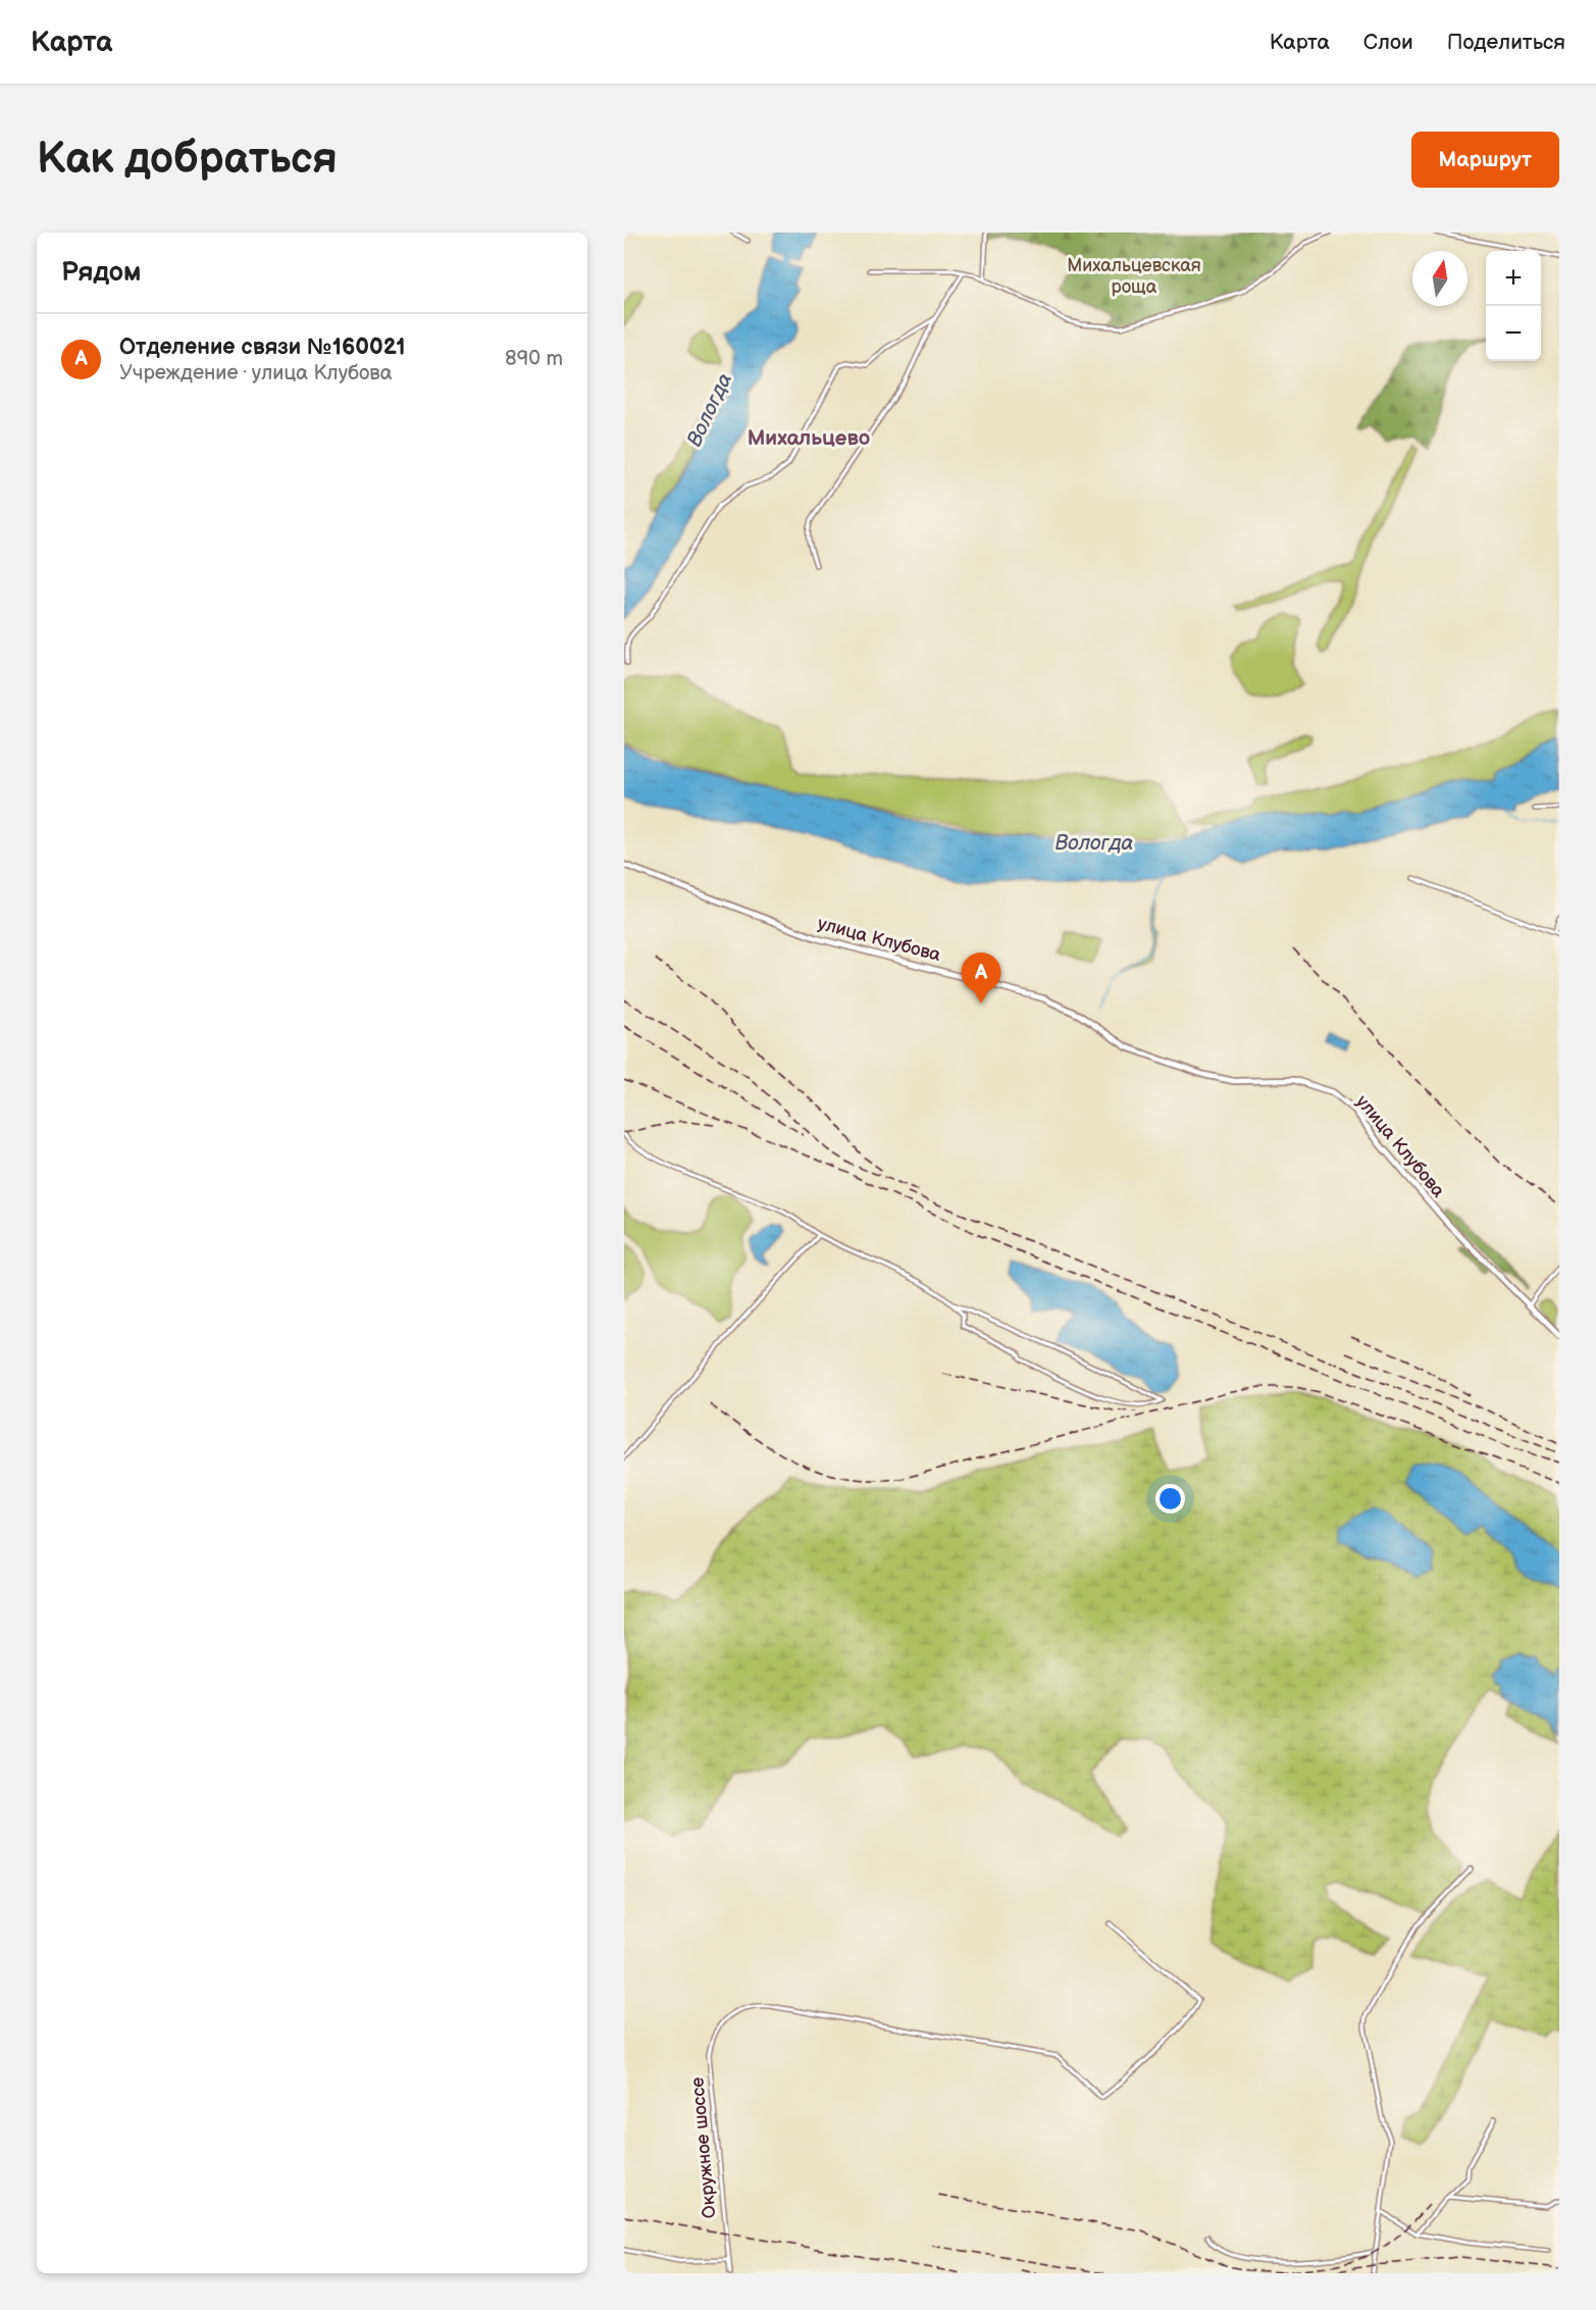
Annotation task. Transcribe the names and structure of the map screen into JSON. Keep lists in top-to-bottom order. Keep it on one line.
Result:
{"streets":{"main road":["улица Клубова"],"street":["Окружное шоссе"]},"districts":["Михальцево"],"water":["Вологда"],"parks":["Михальцевская роща"],"north":"top","page":{"header":"Карта","nav":["Карта","Слои","Поделиться"],"buttons":"Маршрут","title":"Как добраться","heading":"Рядом","map_buttons":["+","−"],"list":[{"mark":"A","name":"Отделение связи №160021","note":"Учреждение · улица Клубова","value":"890 m"}],"pins":"A"}}
